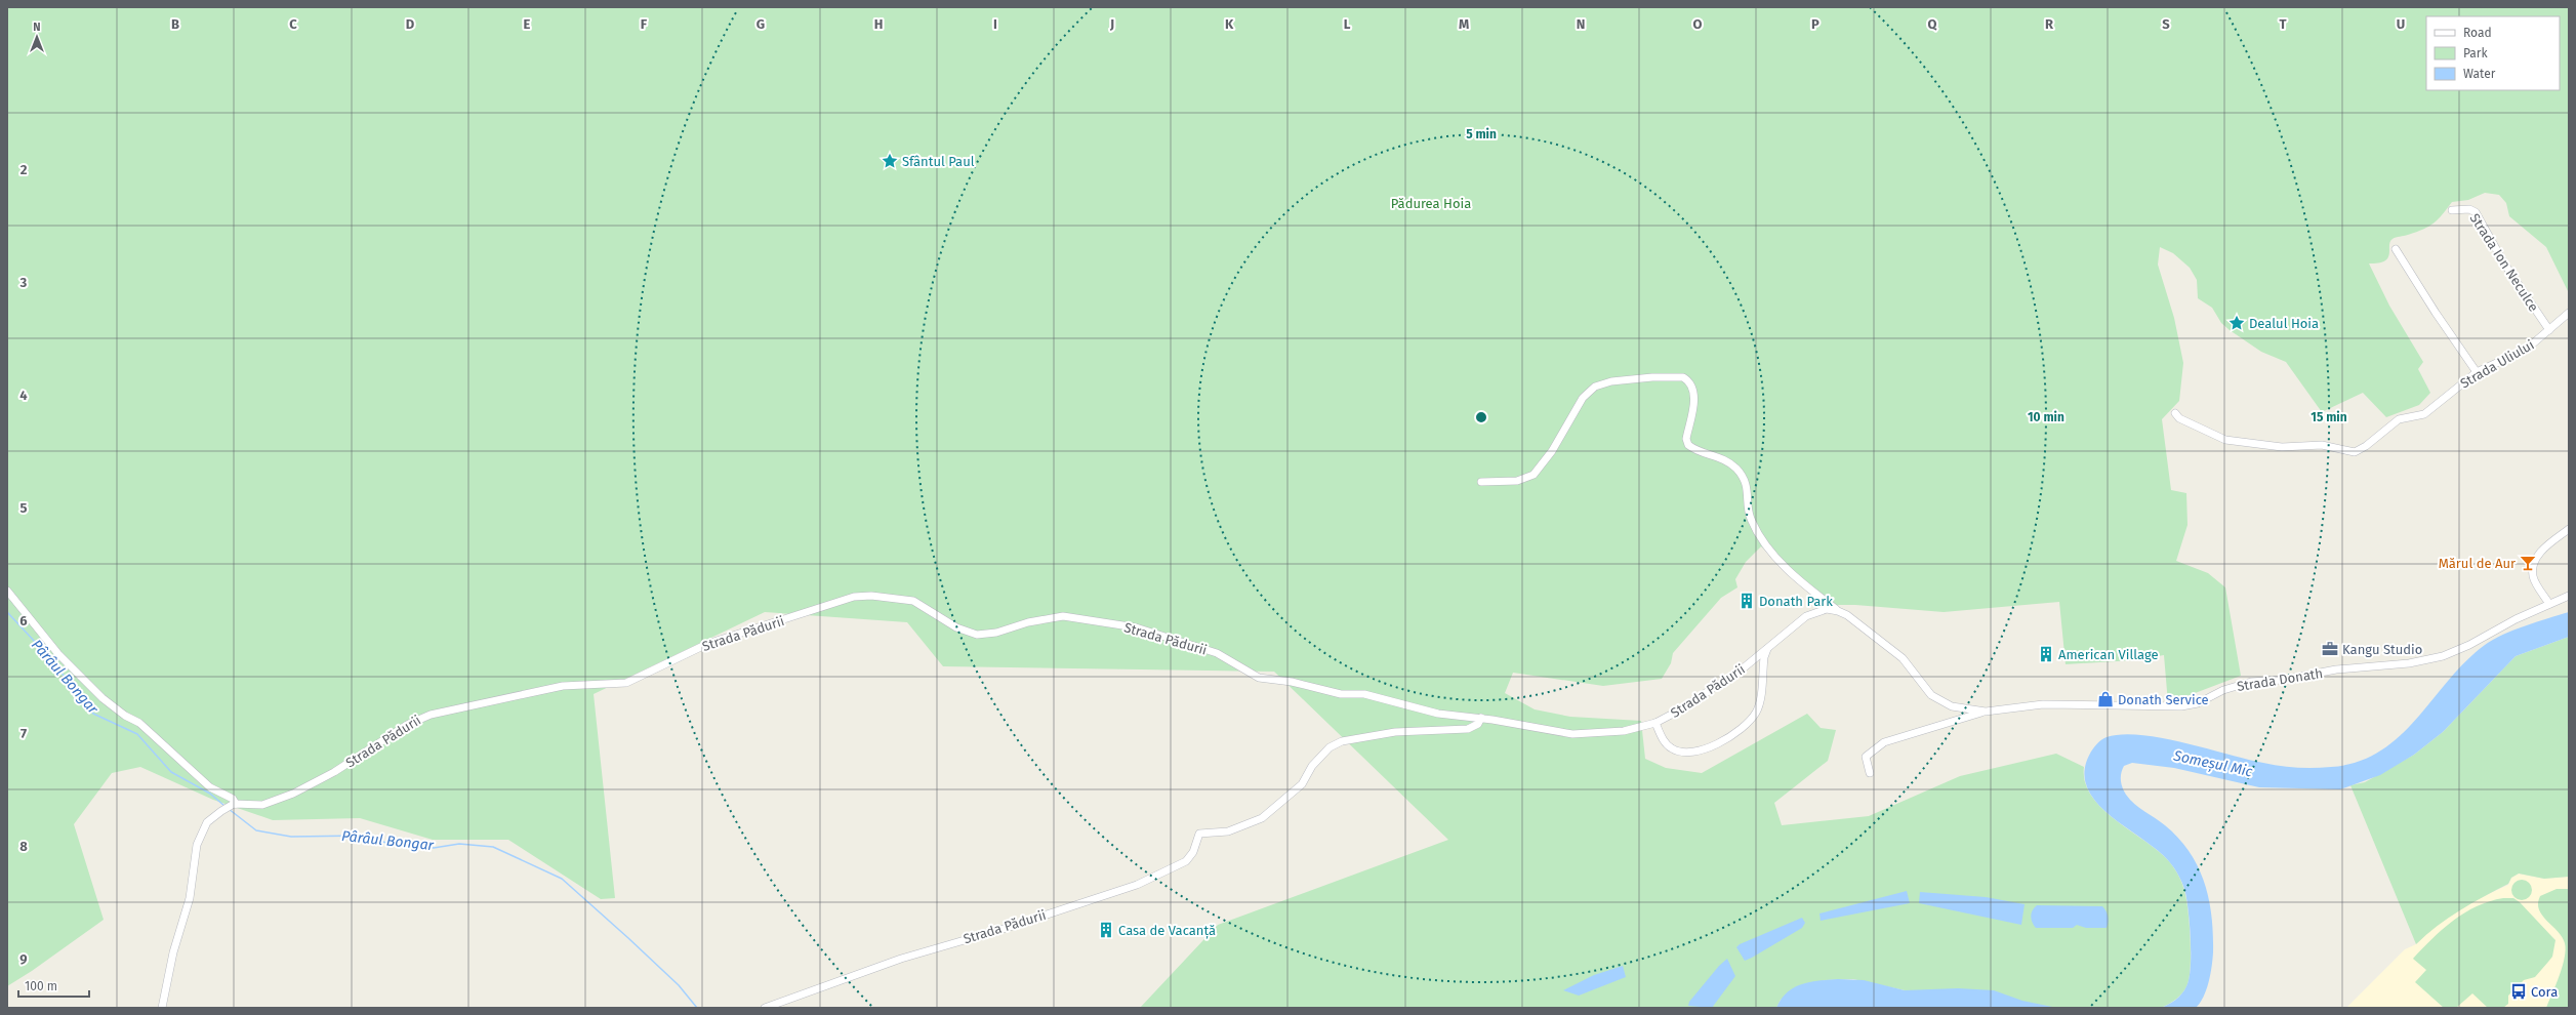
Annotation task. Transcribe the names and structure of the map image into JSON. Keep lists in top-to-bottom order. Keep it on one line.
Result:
{"streets":{"street":["Strada Ion Neculce","Strada Uliului","Strada Pădurii","Strada Donath"]},"crossings":[["Strada Ion Neculce","Strada Uliului"],["Strada Pădurii","Strada Donath"]],"water":["Pârâul Bongar","Someșul Mic"],"parks":["Pădurea Hoia"],"places":{"place":["Sfântul Paul","Dealul Hoia"],"bar":["Mărul de Aur"],"building":["Donath Park","American Village","Casa de Vacanță"],"office":["Kangu Studio"],"shop":["Donath Service"],"bus stop":["Cora"]},"legend":["Road","Park","Water"],"scale_bar":"100 m","north":"top","grid":{"columns":["B","C","D","E","F","G","H","I","J","K","L","M","N","O","P","Q","R","S","T","U"],"rows":["2","3","4","5","6","7","8","9"]},"rings":["5 min","10 min","15 min"]}
